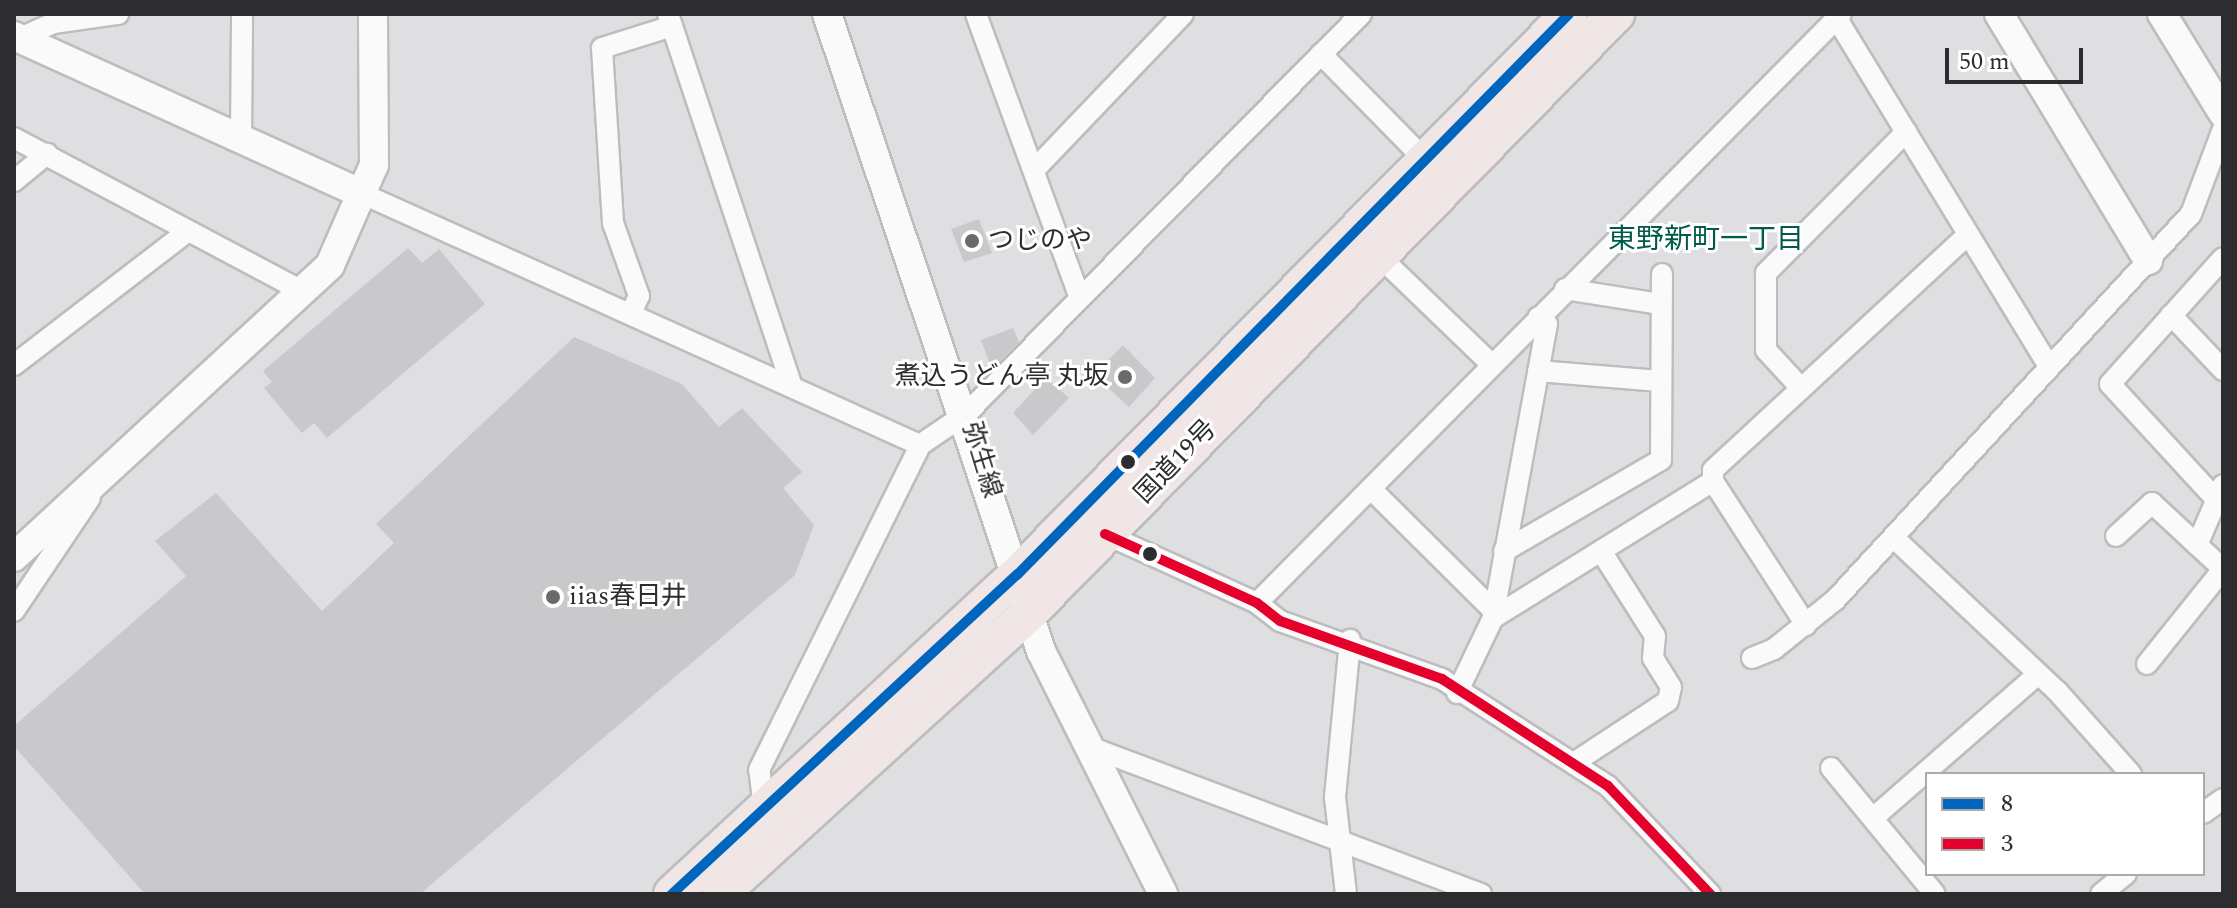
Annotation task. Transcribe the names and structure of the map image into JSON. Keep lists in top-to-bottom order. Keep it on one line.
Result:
{"streets":{"highway":["国道19号"],"street":["弥生線"]},"crossings":[["弥生線","国道19号"]],"districts":["東野新町一丁目"],"places":["つじのや","煮込うどん亭 丸坂","iias春日井"],"lines":["transit line 8","transit line 3"],"legend":["8","3"],"scale_bar":"50 m"}
